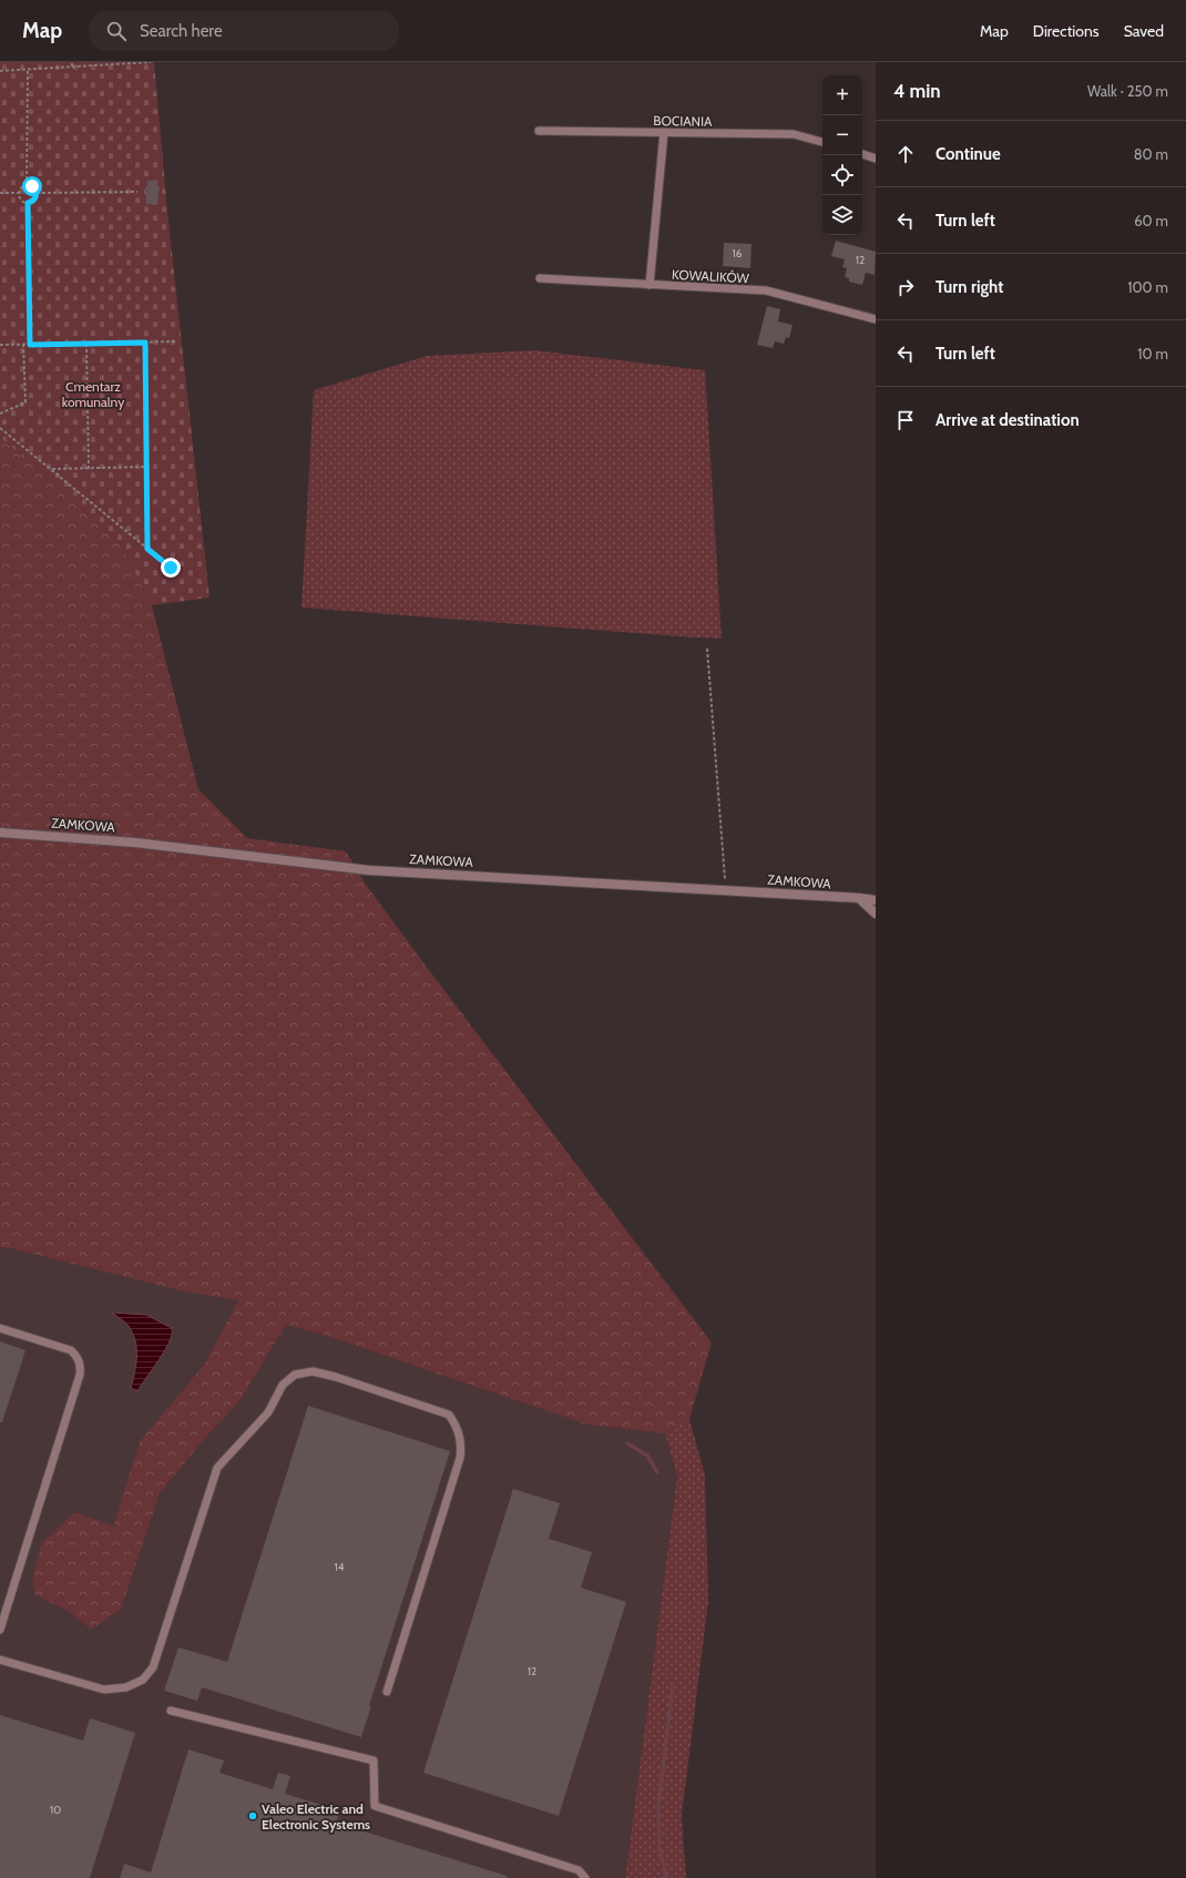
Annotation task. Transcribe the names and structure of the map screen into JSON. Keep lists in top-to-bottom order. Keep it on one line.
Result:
{"streets":{"street":["ZAMKOWA"],"lane":["BOCIANIA","KOWALIKÓW"]},"parks":["Cmentarz komunalny"],"places":["Valeo Electric and Electronic Systems"],"house_numbers":["16","12","14","12","10"],"page":{"header":"Map","search":"Search here","nav":["Map","Directions","Saved"],"heading":["4 min","Walk · 250 m"],"map_buttons":["+","−"],"list":[["Continue","80 m"],["Turn left","60 m"],["Turn right","100 m"],["Turn left","10 m"],"Arrive at destination"]}}
